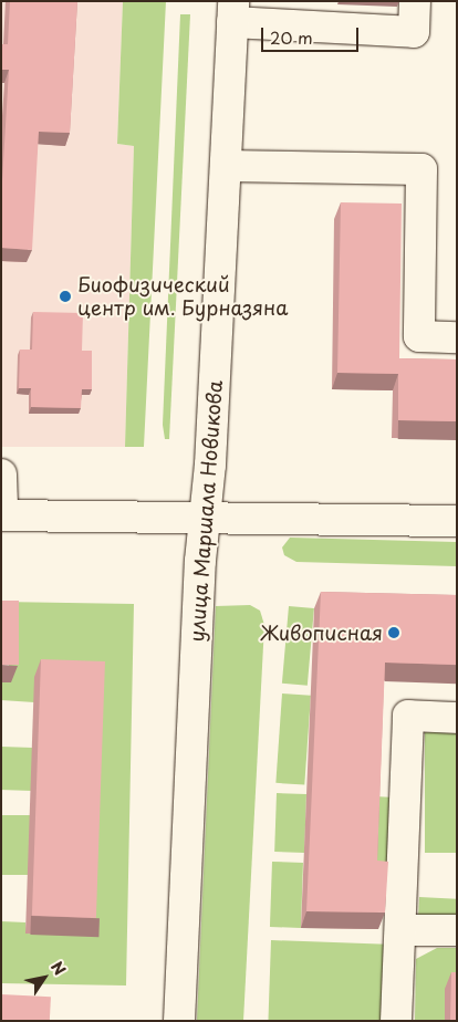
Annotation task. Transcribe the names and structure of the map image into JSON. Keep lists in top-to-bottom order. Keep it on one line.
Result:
{"streets":{"street":["улица Маршала Новикова"]},"places":["Биофизический центр им. Бурназяна","Живописная"],"scale_bar":"20 m","north":"top right"}
